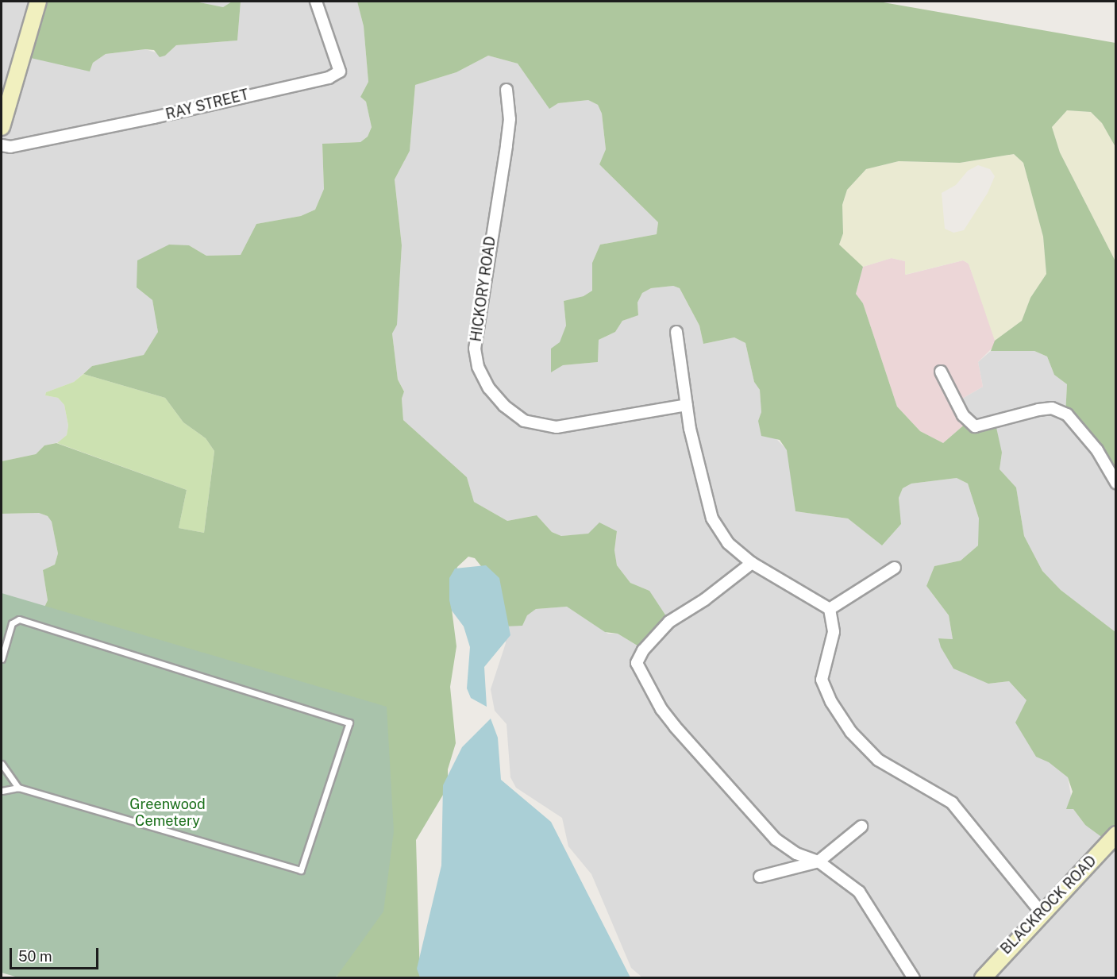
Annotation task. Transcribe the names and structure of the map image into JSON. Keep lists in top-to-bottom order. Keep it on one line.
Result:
{"streets":{"street":["RAY STREET","HICKORY ROAD","BLACKROCK ROAD"]},"parks":["Greenwood Cemetery"],"scale_bar":"50 m"}
